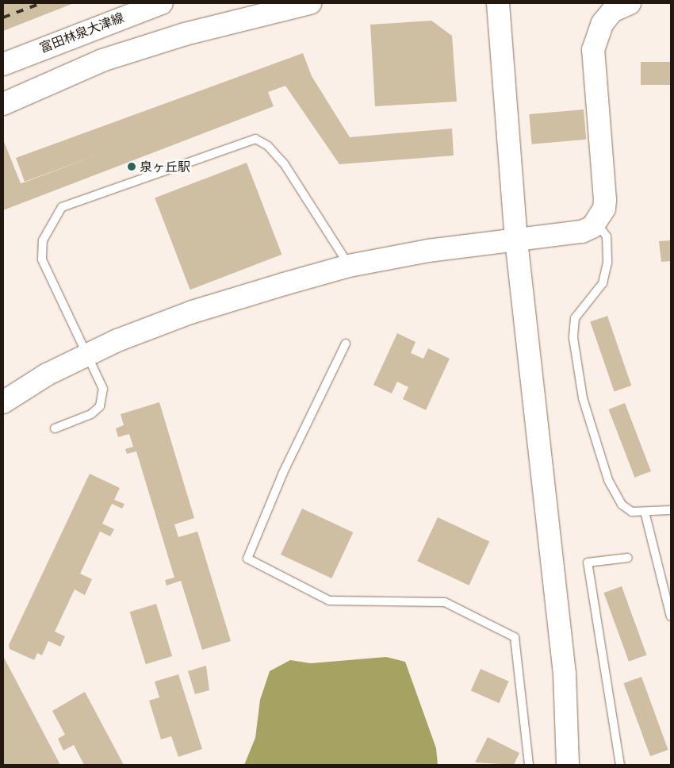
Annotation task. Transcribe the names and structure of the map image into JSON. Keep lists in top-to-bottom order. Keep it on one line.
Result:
{"streets":{"street":["富田林泉大津線"]},"places":["泉ヶ丘駅"]}
